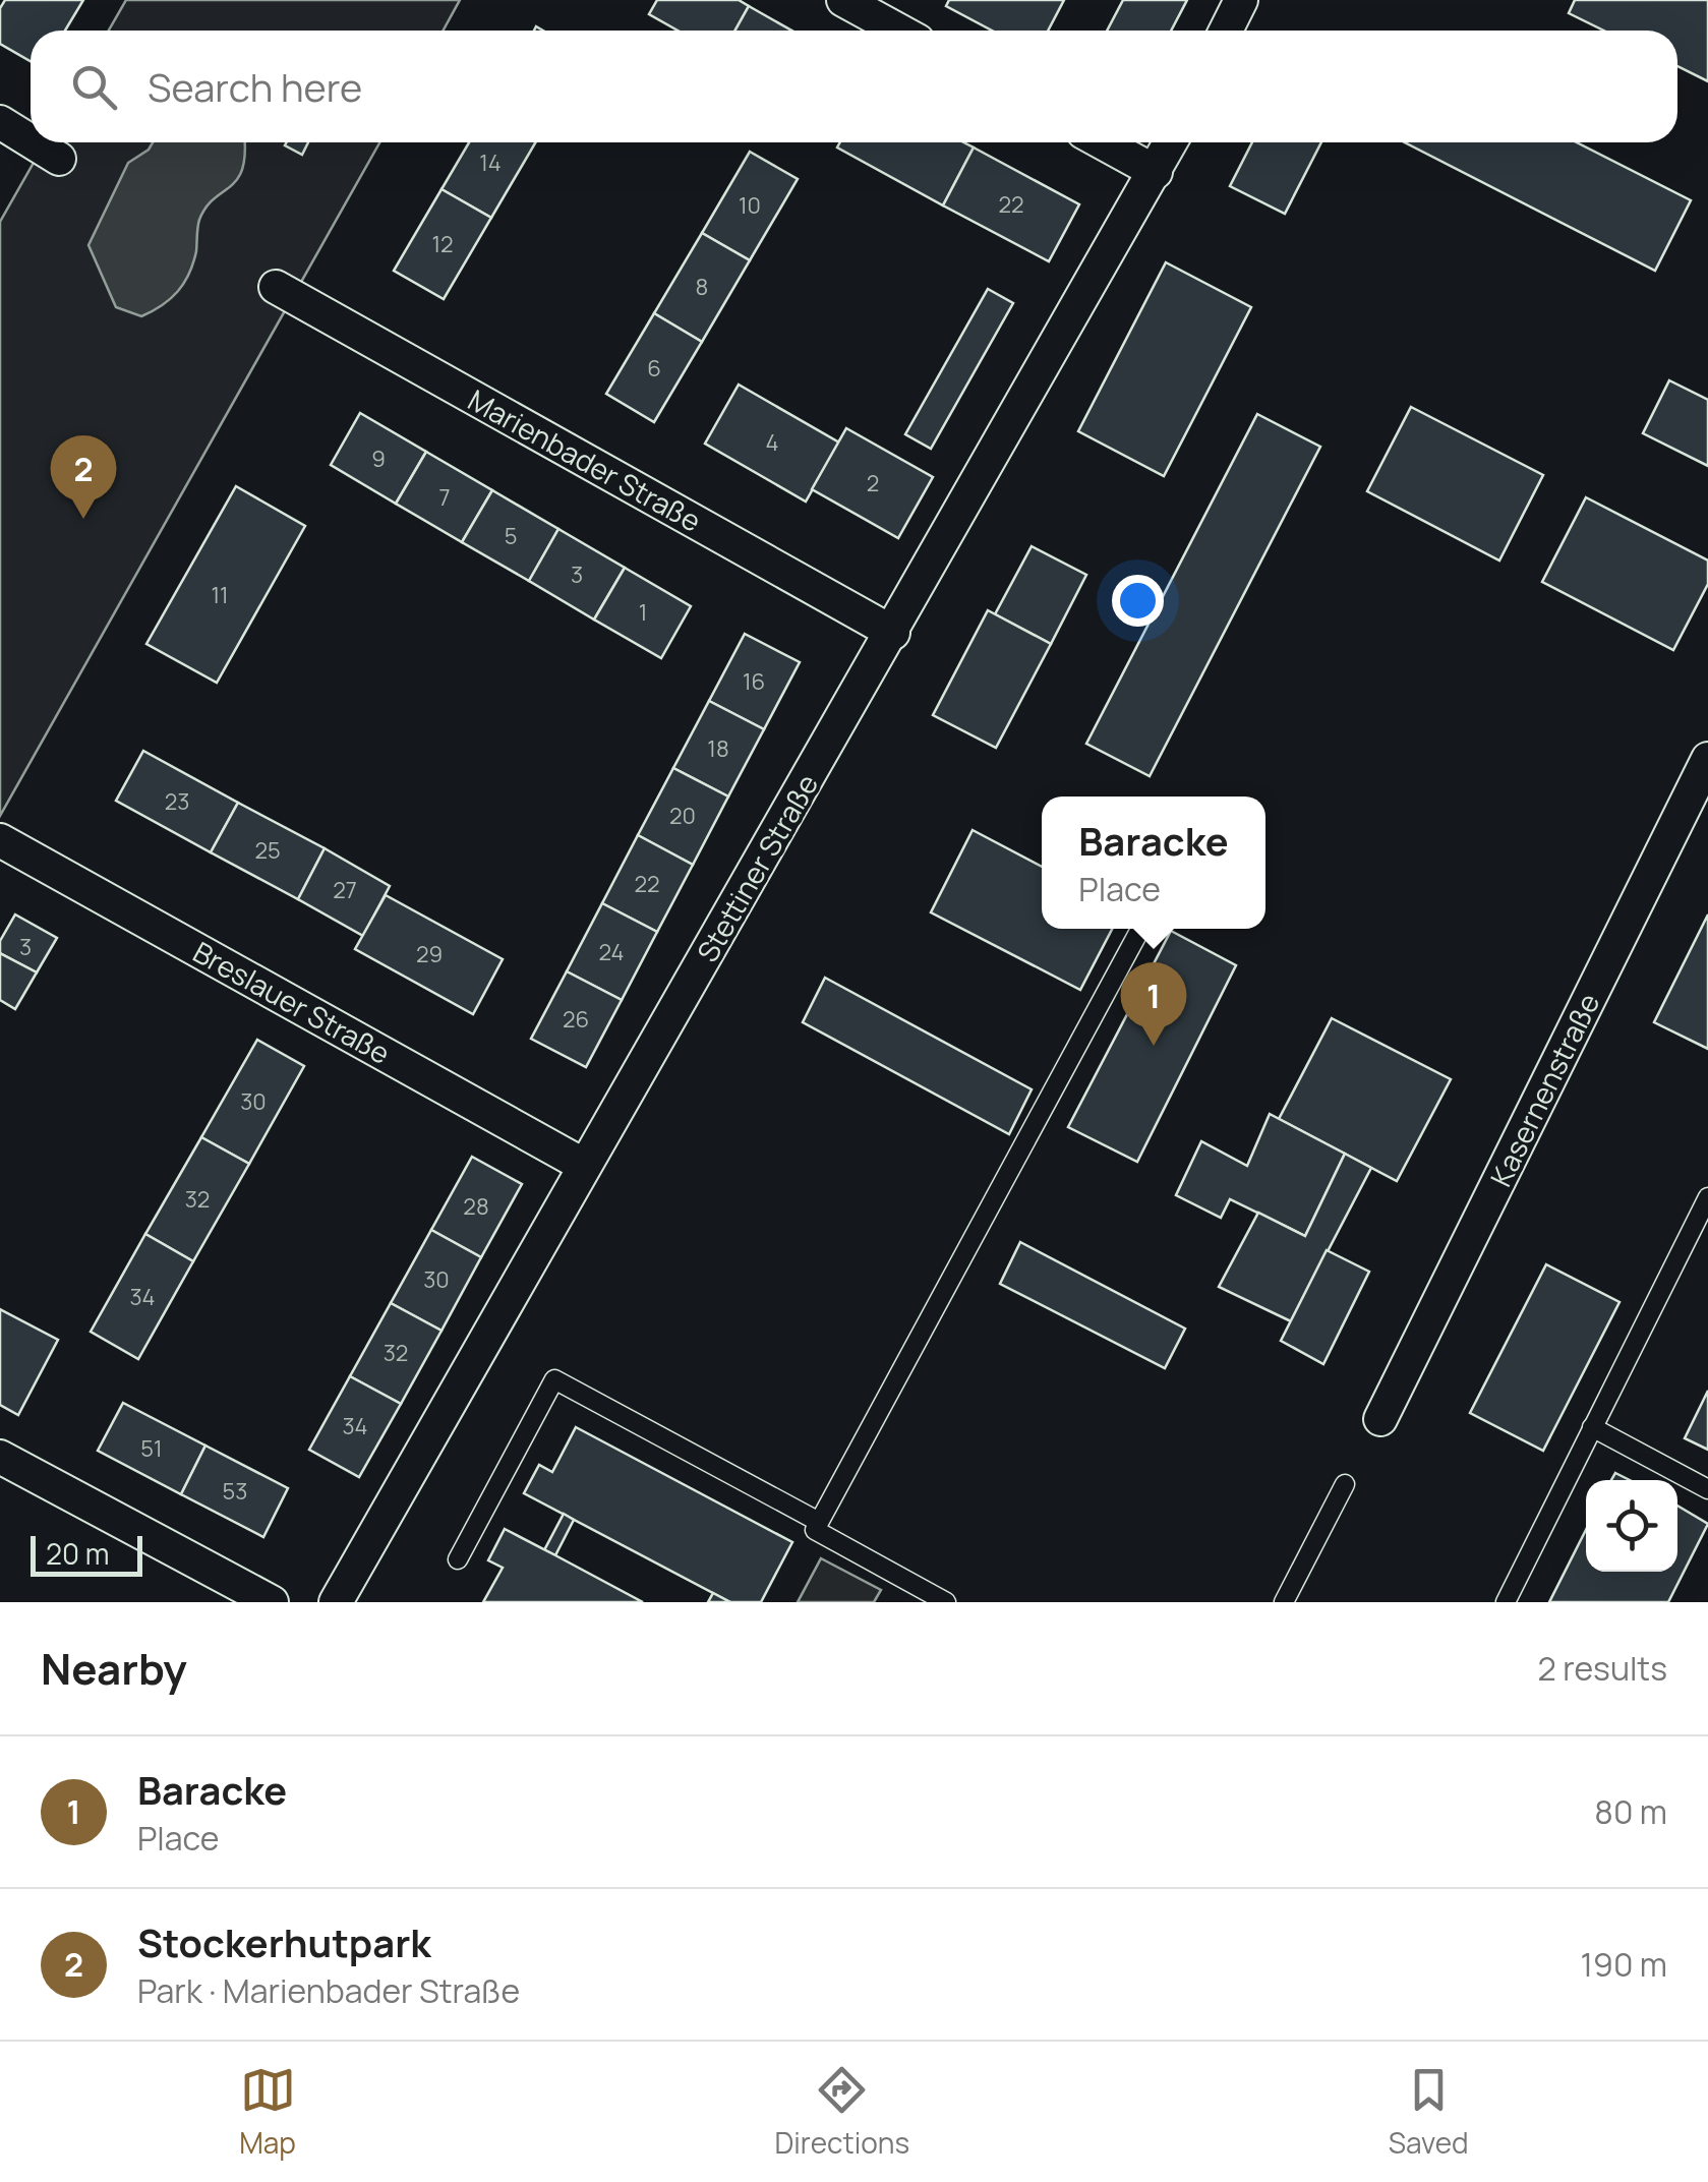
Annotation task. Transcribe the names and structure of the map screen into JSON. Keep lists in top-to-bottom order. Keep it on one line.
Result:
{"streets":{"street":["Marienbader Straße","Stettiner Straße","Breslauer Straße","Kasernenstraße"]},"crossings":[["Marienbader Straße","Stettiner Straße"],["Stettiner Straße","Breslauer Straße"]],"house_numbers":["14","22","10","12","8","6","4","9","2","7","5","3","11","1","16","18","23","20","25","22","27","3","24","29","26","30","32","28","30","34","32","34","51","53"],"scale_bar":"20 m","page":{"search":"Search here","pins":["2","1"],"popup":["Baracke","Place"],"scale":"20 m","heading":["Nearby","2 results"],"list":[{"mark":"1","name":"Baracke","note":"Place","value":"80 m"},{"mark":"2","name":"Stockerhutpark","note":"Park · Marienbader Straße","value":"190 m"}],"nav":["Map","Directions","Saved"]}}
